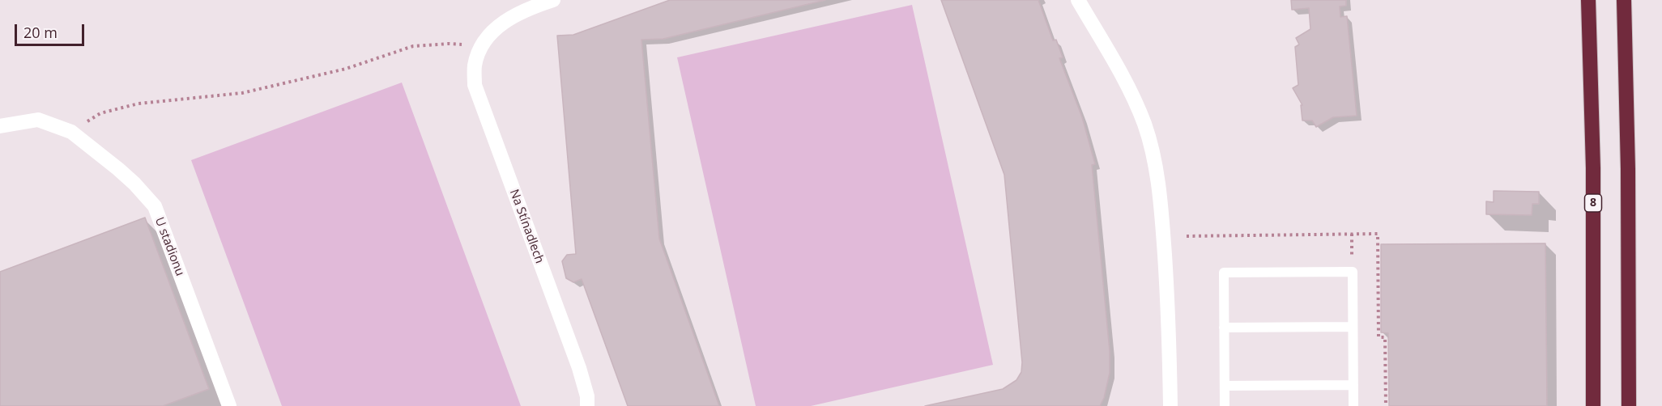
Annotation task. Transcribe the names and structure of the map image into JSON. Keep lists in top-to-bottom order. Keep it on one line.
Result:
{"streets":{"highway":["8"],"street":["Na Stínadlech","U stadionu"]},"scale_bar":"20 m"}
